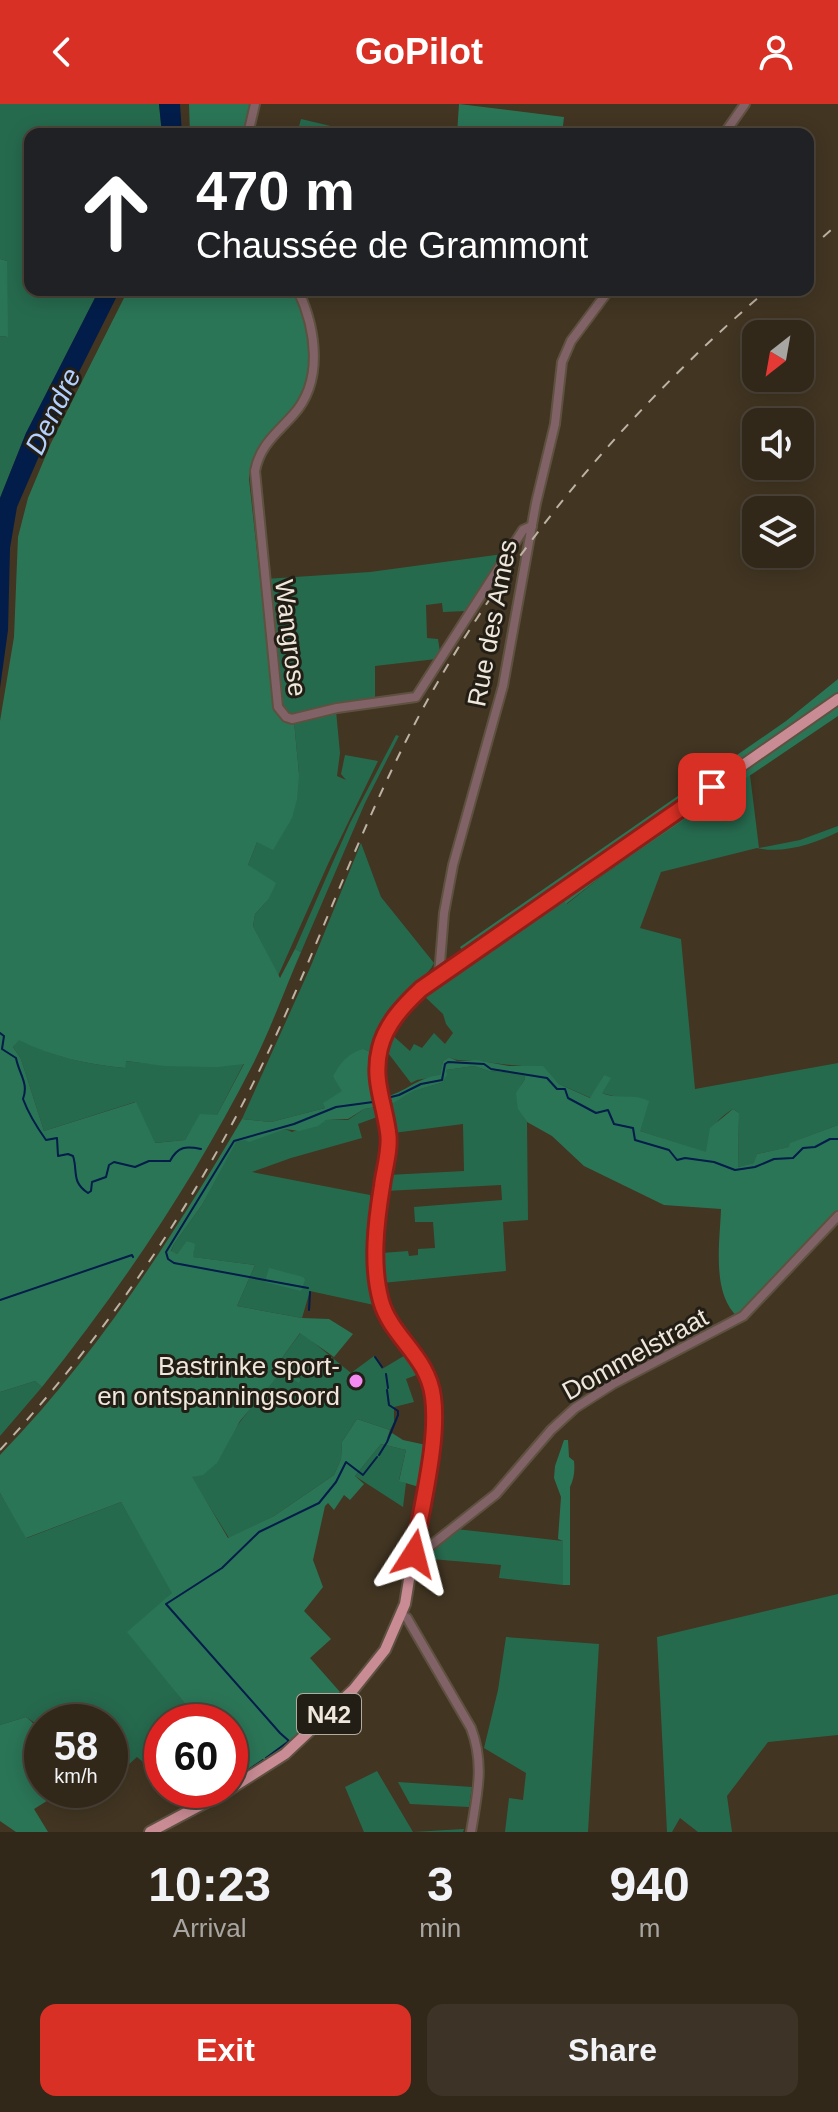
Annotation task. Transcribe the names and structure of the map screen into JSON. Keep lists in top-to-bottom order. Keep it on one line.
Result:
{"streets":{"main road":["N42"],"street":["Rue des Ames","Wangrose","Dommelstraat"]},"crossings":[["Rue des Ames","Wangrose"],["Rue des Ames","N42"],["Dommelstraat","N42"]],"water":["Dendre"],"places":["Bastrinke sport- en ontspanningsoord"],"north":"bottom left","page":{"header":"GoPilot","turn":["470 m","Chaussée de Grammont"],"speed":"58 km/h","limit":"60","eta":["10:23","Arrival","3","min","940","m"],"buttons":["Exit","Share"]}}
